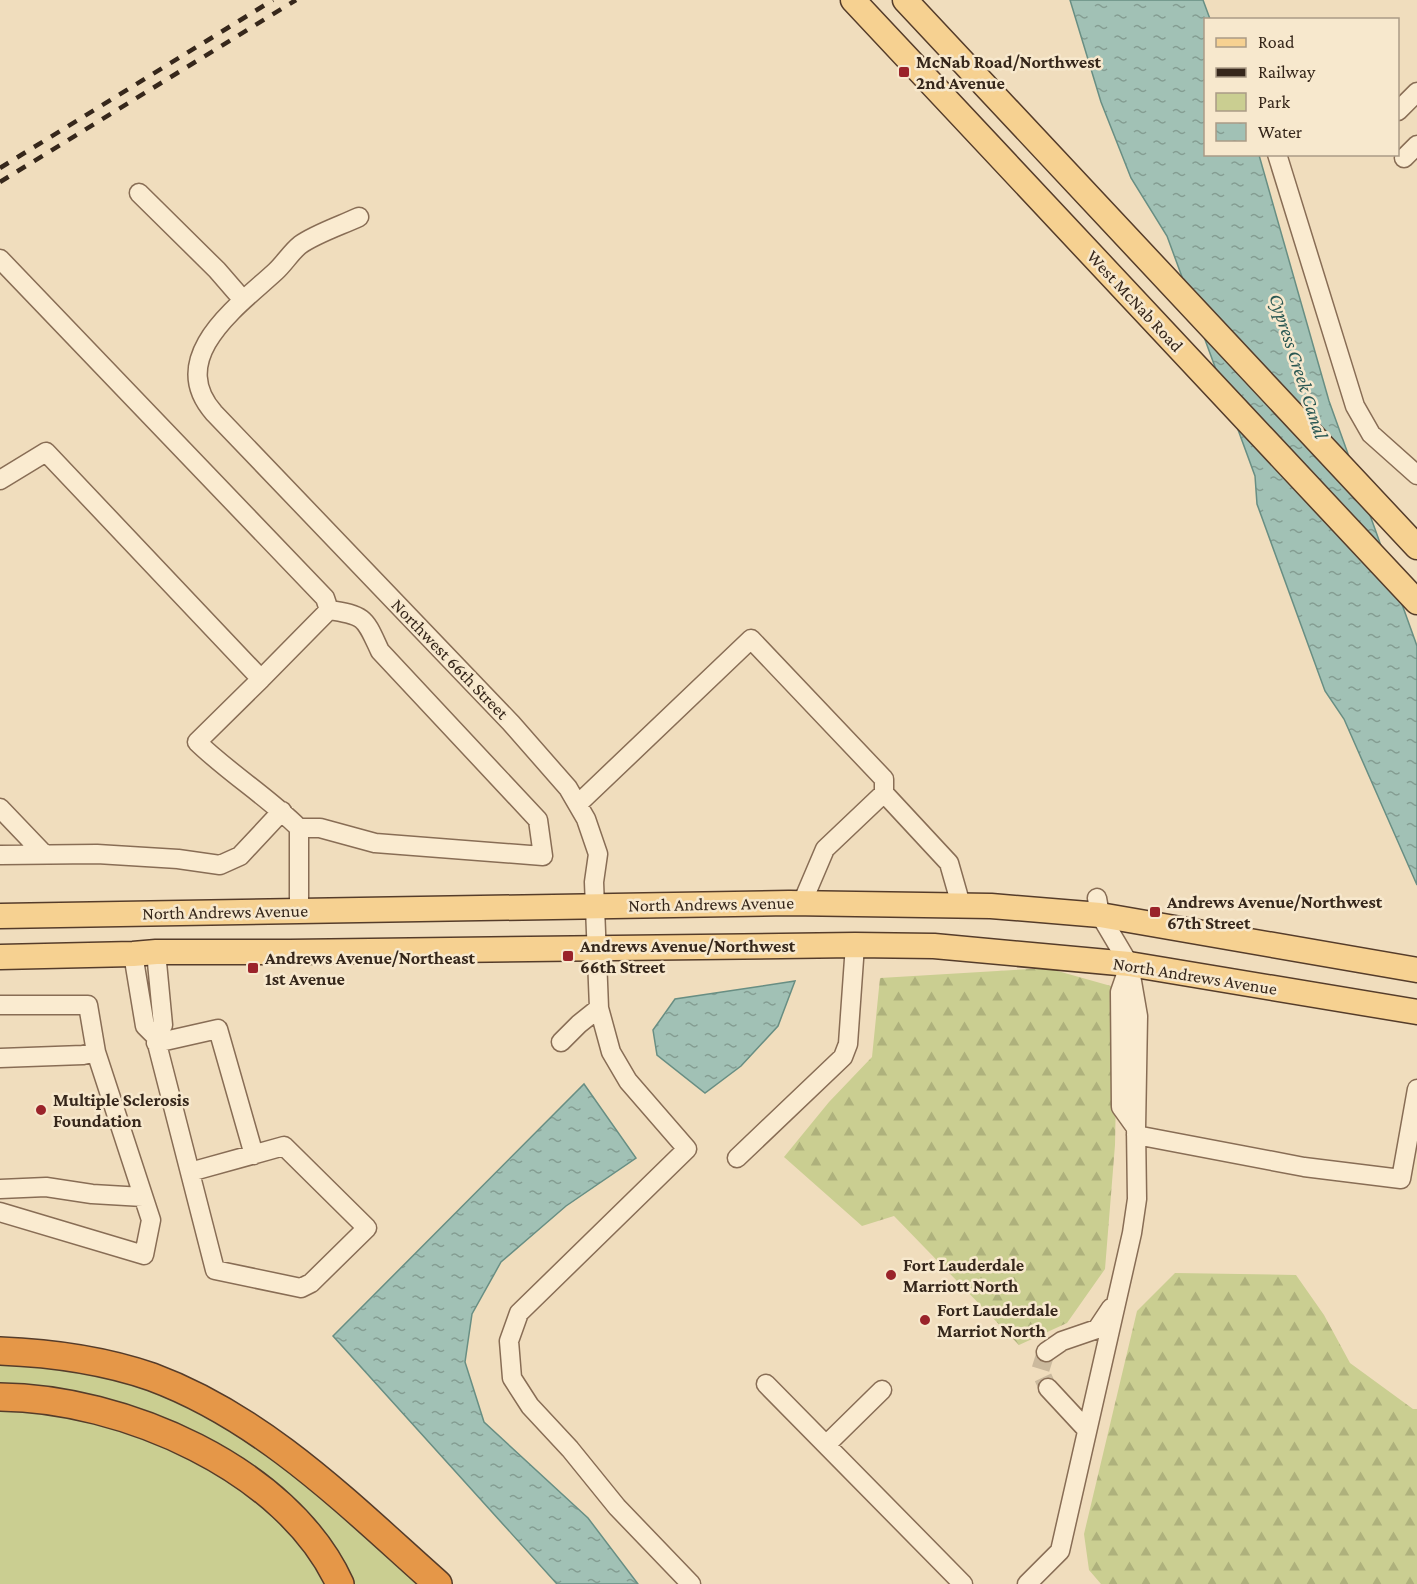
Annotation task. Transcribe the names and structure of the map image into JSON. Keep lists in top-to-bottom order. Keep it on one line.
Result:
{"streets":{"main road":["West McNab Road","North Andrews Avenue"],"street":["Northwest 66th Street"]},"crossings":[["Northwest 66th Street","North Andrews Avenue"]],"water":["Cypress Creek Canal"],"places":{"transit":["McNab Road/Northwest 2nd Avenue","Andrews Avenue/Northwest 67th Street","Andrews Avenue/Northwest 66th Street","Andrews Avenue/Northeast 1st Avenue"],"other":["Multiple Sclerosis Foundation","Fort Lauderdale Marriott North","Fort Lauderdale Marriot North"]},"legend":["Road","Railway","Park","Water"]}
